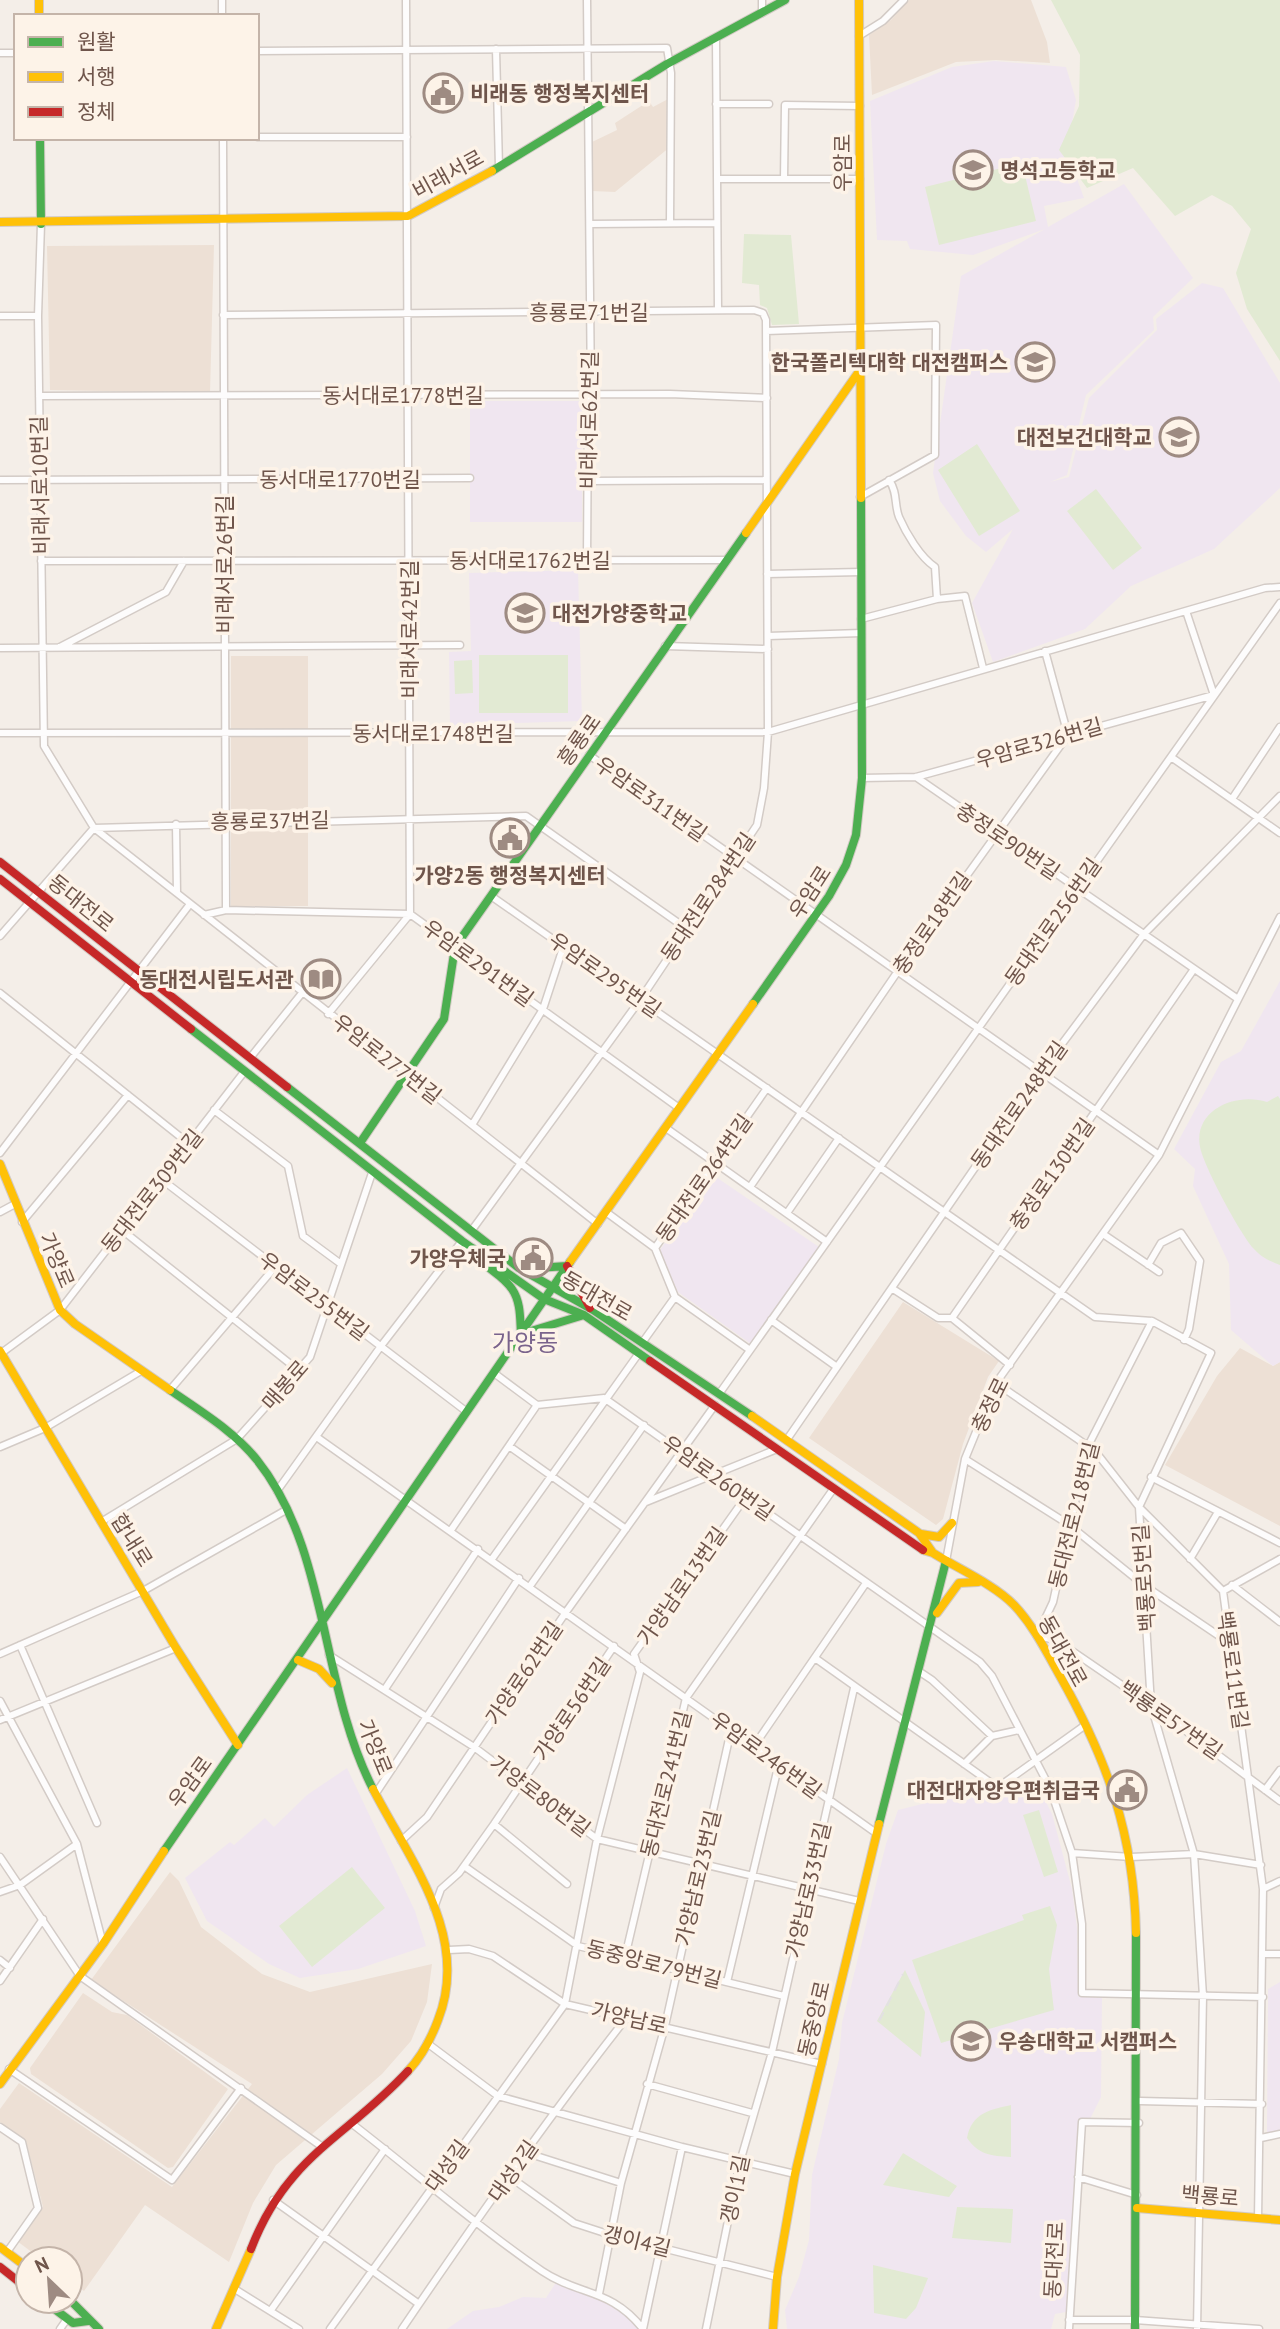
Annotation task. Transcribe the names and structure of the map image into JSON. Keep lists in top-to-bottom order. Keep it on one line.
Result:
{"streets":{"main road":["우암로","비래서로","흥룡로","동대전로","가양로","합내로","동중앙로","백룡로"],"street":["흥룡로71번길","동서대로1778번길","비래서로62번길","동서대로1770번길","비래서로10번길","동서대로1762번길","비래서로26번길","비래서로42번길","동서대로1748번길","우암로326번길","우암로311번길","흥룡로37번길","충정로90번길","동대전로284번길","동대전로256번길","충정로18번길","우암로291번길","우암로295번길","우암로277번길","동대전로248번길","충정로130번길","동대전로264번길","동대전로309번길","우암로255번길","매봉로","충정로","우암로260번길","동대전로218번길","백룡로5번길","가양남로13번길","백룡로11번길","가양로62번길","가양로56번길","백룡로57번길","우암로246번길","동대전로241번길","가양로80번길","가양남로23번길","가양남로33번길","동중앙로79번길","가양남로","대성길","대성2길","갱이1길","갱이4길"]},"crossings":[["우암로","동서대로1748번길"],["우암로","흥룡로"],["우암로","우암로326번길"],["우암로","우암로311번길"],["우암로","동대전로"],["우암로","우암로291번길"],["우암로","우암로295번길"],["우암로","우암로277번길"],["우암로","가양로"],["우암로","우암로255번길"],["우암로","합내로"],["우암로","우암로246번길"],["비래서로","비래서로62번길"],["비래서로","비래서로10번길"],["비래서로","비래서로26번길"],["비래서로","비래서로42번길"],["흥룡로71번길","비래서로62번길"],["흥룡로71번길","비래서로26번길"],["흥룡로71번길","비래서로42번길"],["동서대로1778번길","비래서로62번길"],["동서대로1778번길","비래서로10번길"],["동서대로1778번길","비래서로26번길"],["동서대로1778번길","비래서로42번길"],["비래서로62번길","동서대로1762번길"],["동서대로1770번길","비래서로10번길"],["동서대로1770번길","비래서로26번길"],["동서대로1770번길","비래서로42번길"],["비래서로10번길","동서대로1762번길"],["비래서로10번길","동서대로1748번길"],["비래서로10번길","우암로277번길"],["동서대로1762번길","비래서로26번길"],["동서대로1762번길","비래서로42번길"],["동서대로1762번길","흥룡로"],["비래서로26번길","동서대로1748번길"],["비래서로26번길","흥룡로37번길"],["비래서로26번길","우암로291번길"],["비래서로42번길","동서대로1748번길"],["비래서로42번길","흥룡로37번길"],["비래서로42번길","우암로291번길"],["동서대로1748번길","흥룡로"],["동서대로1748번길","동대전로284번길"],["흥룡로","우암로311번길"],["흥룡로","흥룡로37번길"],["흥룡로","동대전로284번길"],["흥룡로","동대전로"],["흥룡로","우암로291번길"],["흥룡로","우암로295번길"],["흥룡로","우암로277번길"],["우암로326번길","충정로90번길"],["우암로326번길","동대전로256번길"],["우암로326번길","충정로18번길"],["우암로311번길","동대전로284번길"],["우암로311번길","동대전로256번길"],["우암로311번길","충정로18번길"],["우암로311번길","동대전로248번길"],["우암로311번길","충정로130번길"],["우암로311번길","충정로"],["흥룡로37번길","동대전로284번길"],["흥룡로37번길","우암로277번길"],["충정로90번길","동대전로256번길"],["충정로90번길","충정로18번길"],["충정로90번길","동대전로248번길"],["충정로90번길","충정로130번길"],["충정로90번길","충정로"],["동대전로284번길","동대전로"],["동대전로284번길","우암로291번길"],["동대전로284번길","우암로295번길"],["동대전로284번길","우암로277번길"],["동대전로","동대전로256번길"],["동대전로","동대전로248번길"],["동대전로","동대전로309번길"],["동대전로","매봉로"],["동대전로","충정로"],["동대전로","우암로260번길"],["동대전로","동대전로218번길"],["동대전로","가양로62번길"],["동대전로","백룡로57번길"],["동대전로","동대전로241번길"],["동대전로","동중앙로"],["동대전로","백룡로"],["동대전로256번길","우암로295번길"],["동대전로256번길","백룡로5번길"],["충정로18번길","우암로295번길"],["우암로291번길","우암로277번길"],["우암로295번길","동대전로264번길"],["우암로295번길","백룡로5번길"],["동대전로248번길","백룡로5번길"],["충정로130번길","백룡로5번길"],["동대전로309번길","가양로"],["동대전로309번길","우암로255번길"],["동대전로309번길","합내로"],["가양로","매봉로"],["가양로","가양로62번길"],["가양로","가양로56번길"],["가양로","가양로80번길"],["가양로","가양남로"],["우암로255번길","매봉로"],["매봉로","합내로"],["충정로","백룡로5번길"],["충정로","백룡로11번길"],["충정로","동중앙로"],["우암로260번길","가양남로13번길"],["우암로260번길","가양로62번길"],["우암로260번길","동대전로241번길"],["우암로260번길","동중앙로"],["동대전로218번길","백룡로5번길"],["동대전로218번길","백룡로11번길"],["동대전로218번길","백룡로57번길"],["백룡로5번길","백룡로11번길"],["백룡로5번길","백룡로57번길"],["백룡로5번길","백룡로"],["가양남로13번길","우암로246번길"],["가양남로13번길","가양로80번길"],["가양남로13번길","동중앙로79번길"],["가양남로13번길","가양남로"],["가양남로13번길","대성길"],["백룡로11번길","백룡로57번길"],["백룡로11번길","백룡로"],["가양로62번길","우암로246번길"],["가양로62번길","가양로80번길"],["가양로56번길","우암로246번길"],["가양로56번길","가양로80번길"],["가양로56번길","동중앙로79번길"],["우암로246번길","동대전로241번길"],["우암로246번길","가양남로23번길"],["우암로246번길","가양남로33번길"],["우암로246번길","동중앙로"],["동대전로241번길","가양로80번길"],["동대전로241번길","동중앙로79번길"],["가양로80번길","가양남로23번길"],["가양로80번길","가양남로33번길"],["가양로80번길","동중앙로"],["가양남로23번길","동중앙로79번길"],["가양남로23번길","가양남로"],["가양남로23번길","갱이4길"],["가양남로33번길","동중앙로79번길"],["가양남로33번길","가양남로"],["가양남로33번길","갱이1길"],["가양남로","동중앙로"],["가양남로","대성길"],["가양남로","대성2길"],["가양남로","갱이1길"],["동중앙로","갱이4길"],["대성2길","갱이4길"],["갱이1길","갱이4길"]],"districts":["가양동"],"places":{"public building":["비래동 행정복지센터","가양2동 행정복지센터","가양우체국","대전대자양우편취급국"],"school or university":["명석고등학교","한국폴리텍대학 대전캠퍼스","대전보건대학교","대전가양중학교","우송대학교 서캠퍼스"],"library":["동대전시립도서관"]},"legend":["원활","서행","정체"],"north":"top left"}
